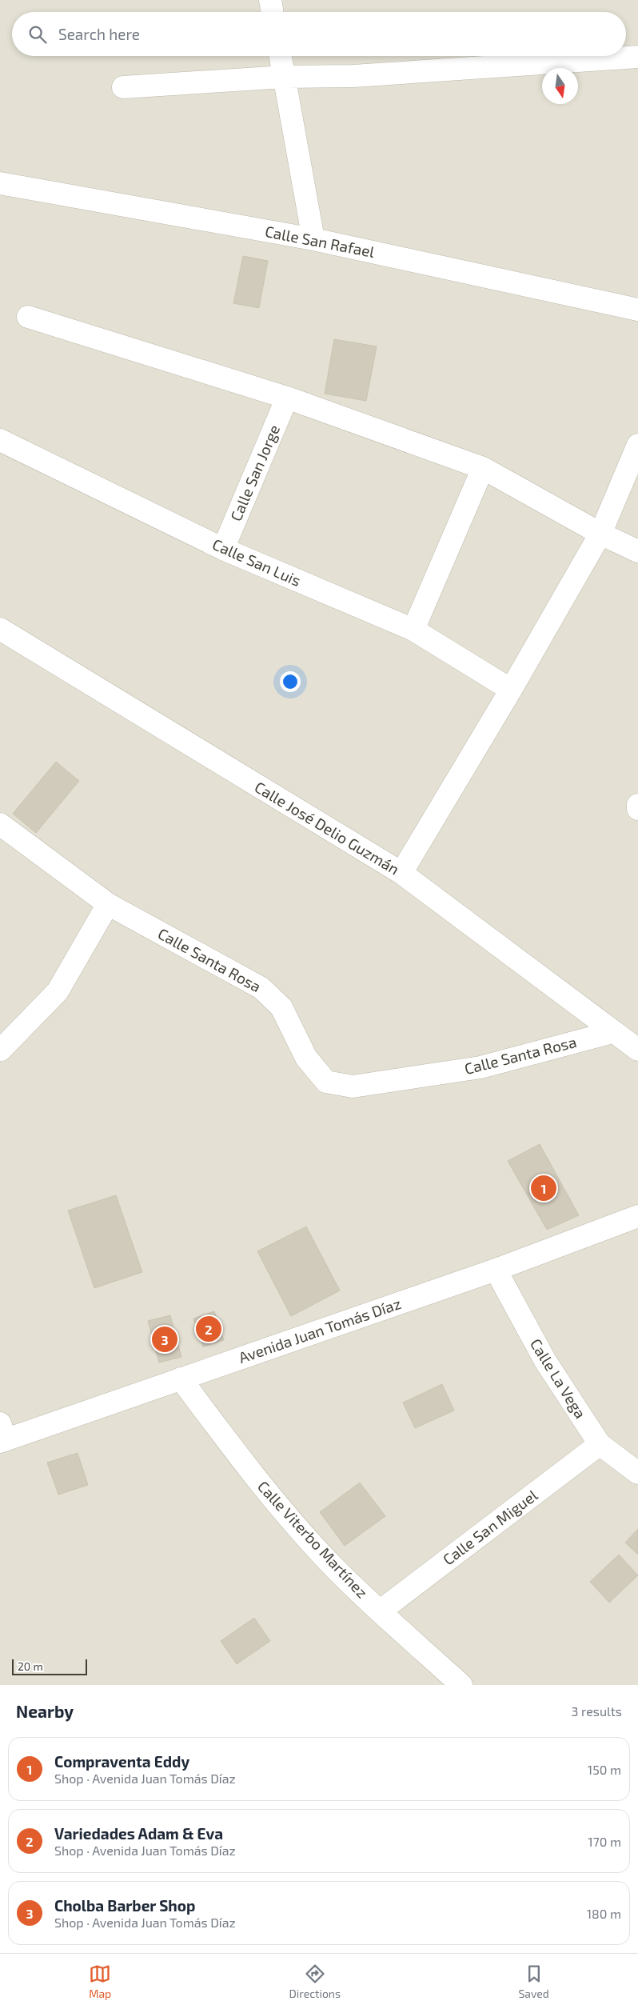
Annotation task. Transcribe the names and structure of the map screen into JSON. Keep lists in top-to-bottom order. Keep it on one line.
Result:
{"streets":{"street":["Calle San Rafael","Calle San Jorge","Calle San Luis","Calle José Delio Guzmán","Calle Santa Rosa","Avenida Juan Tomás Díaz","Calle La Vega","Calle San Miguel","Calle Viterbo Martínez"]},"crossings":[["Calle San Jorge","Calle San Luis"],["Calle José Delio Guzmán","Calle Santa Rosa"],["Avenida Juan Tomás Díaz","Calle La Vega"],["Avenida Juan Tomás Díaz","Calle Viterbo Martínez"],["Calle La Vega","Calle San Miguel"],["Calle San Miguel","Calle Viterbo Martínez"]],"scale_bar":"20 m","north":"bottom","page":{"search":"Search here","pins":["1","2","3"],"scale":"20 m","heading":["Nearby","3 results"],"list":[{"mark":"1","name":"Compraventa Eddy","note":"Shop · Avenida Juan Tomás Díaz","value":"150 m"},{"mark":"2","name":"Variedades Adam & Eva","note":"Shop · Avenida Juan Tomás Díaz","value":"170 m"},{"mark":"3","name":"Cholba Barber Shop","note":"Shop · Avenida Juan Tomás Díaz","value":"180 m"}],"nav":["Map","Directions","Saved"]}}
